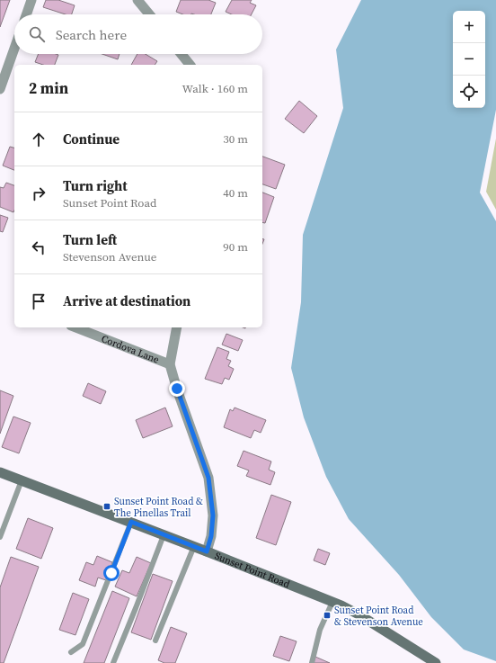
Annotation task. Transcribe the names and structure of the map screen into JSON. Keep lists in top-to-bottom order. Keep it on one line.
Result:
{"streets":{"main road":["Sunset Point Road"],"street":["Cordova Lane"]},"places":{"transit":["Sunset Point Road & The Pinellas Trail","Sunset Point Road & Stevenson Avenue"]},"page":{"map_buttons":["+","−"],"search":"Search here","heading":["2 min","Walk · 160 m"],"list":[["Continue","30 m"],["Turn right","Sunset Point Road","40 m"],["Turn left","Stevenson Avenue","90 m"],"Arrive at destination"]}}
